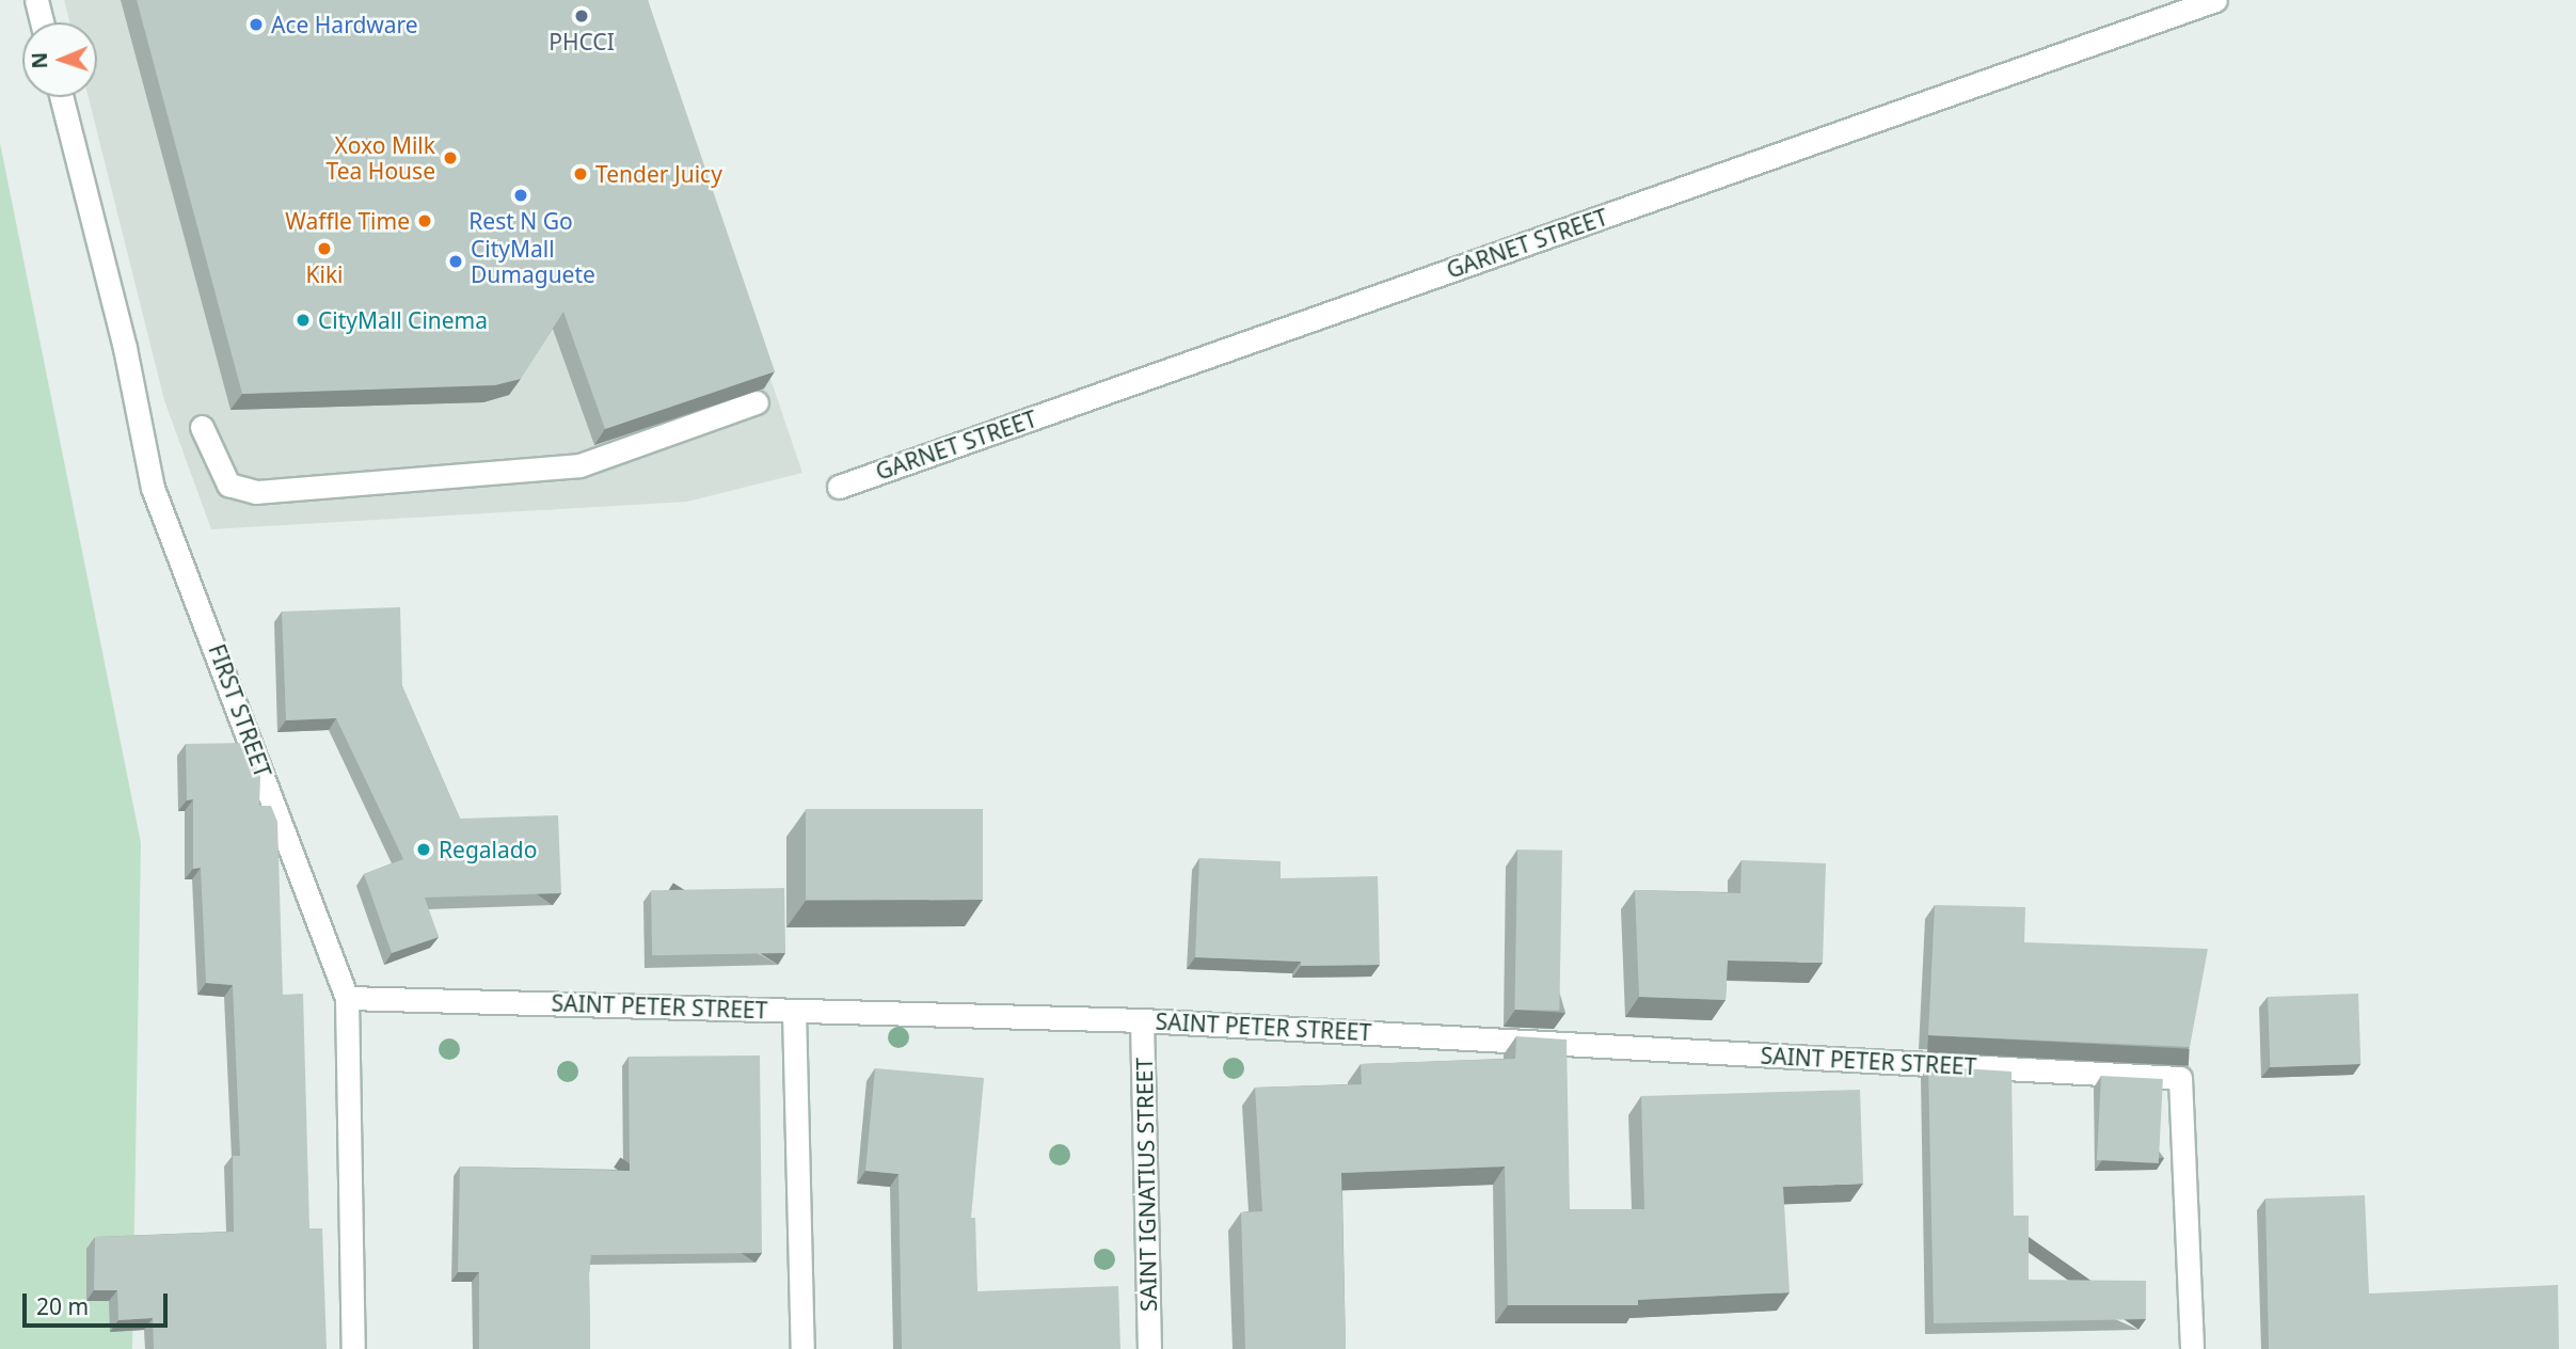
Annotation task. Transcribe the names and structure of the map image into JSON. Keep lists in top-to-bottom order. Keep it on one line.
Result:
{"streets":{"street":["GARNET STREET","FIRST STREET","SAINT PETER STREET","SAINT IGNATIUS STREET"]},"crossings":[["FIRST STREET","SAINT PETER STREET"],["SAINT PETER STREET","SAINT IGNATIUS STREET"]],"places":["PHCCI","Ace Hardware","Xoxo Milk Tea House","Tender Juicy","Rest N Go","Waffle Time","Kiki","CityMall Dumaguete","CityMall Cinema","Regalado"],"scale_bar":"20 m","north":"left"}
